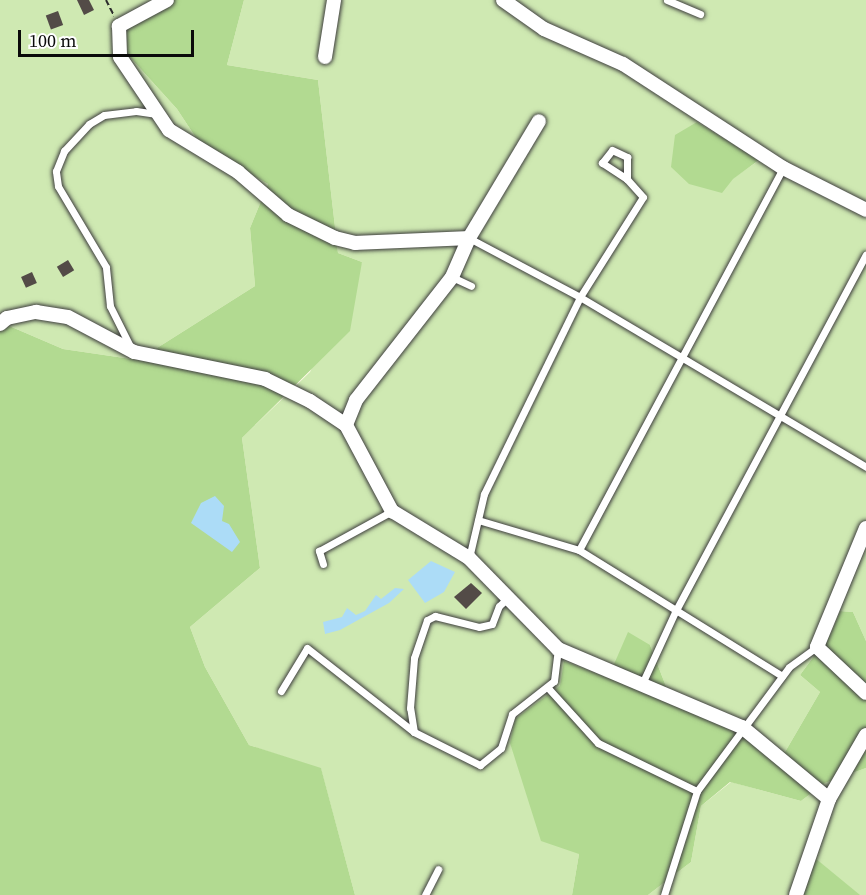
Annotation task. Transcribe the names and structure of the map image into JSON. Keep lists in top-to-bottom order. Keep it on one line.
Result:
{"scale_bar":"100 m"}
